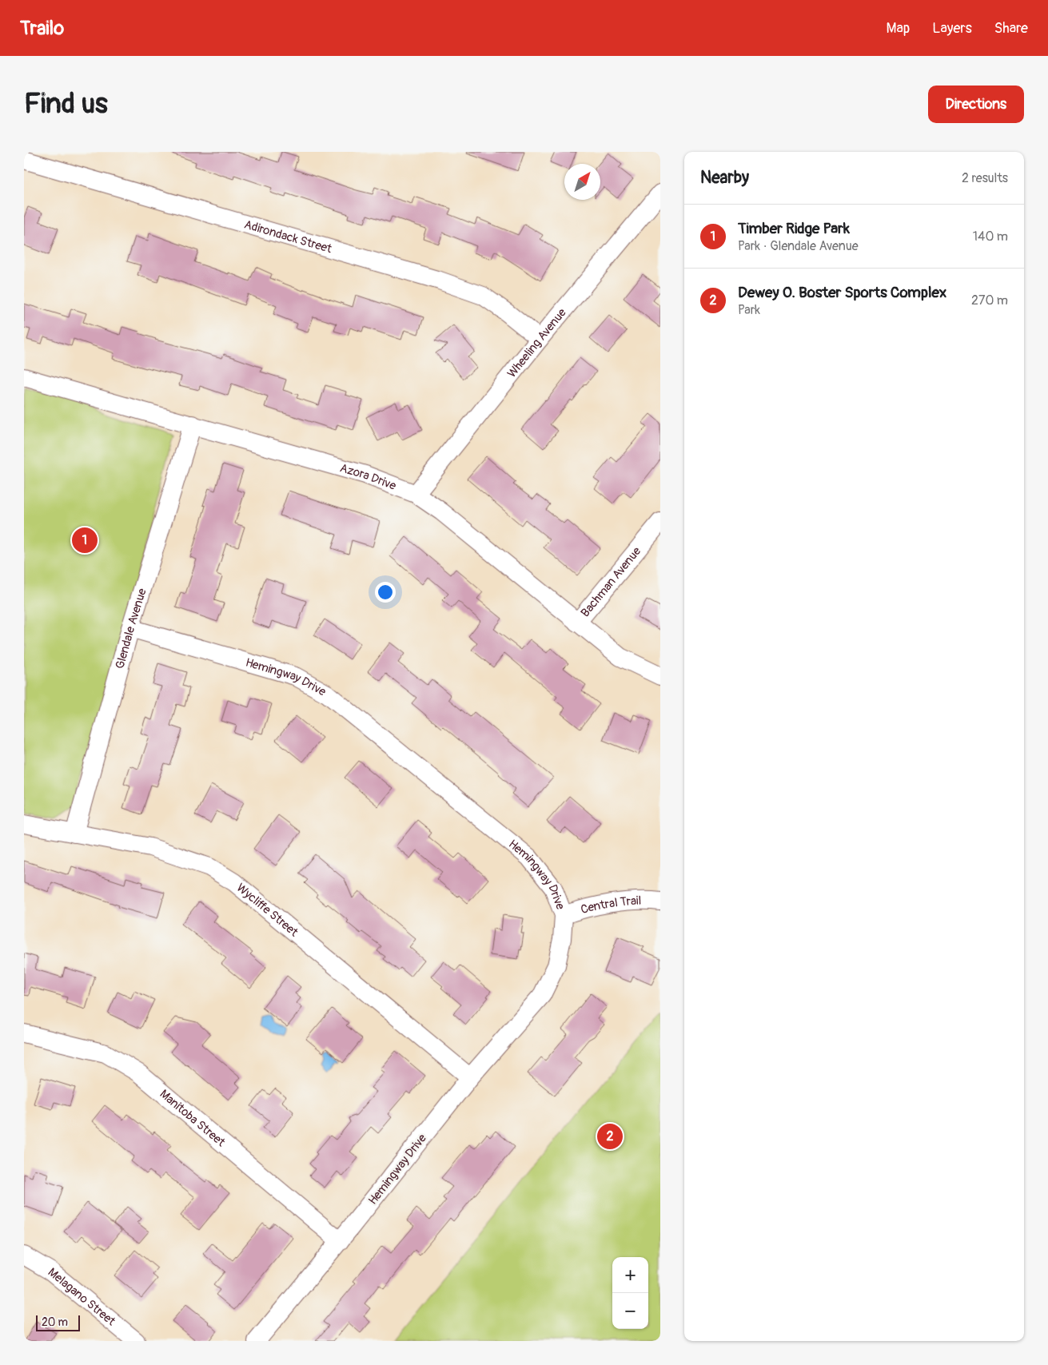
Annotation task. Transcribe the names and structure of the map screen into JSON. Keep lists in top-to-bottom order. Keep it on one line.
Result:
{"streets":{"street":["Adirondack Street","Wheeling Avenue","Azora Drive","Bachman Avenue","Glendale Avenue","Hemingway Drive","Central Trail","Wycliffe Street","Manitoba Street","Melagano Street"]},"crossings":[["Adirondack Street","Wheeling Avenue"],["Wheeling Avenue","Azora Drive"],["Azora Drive","Bachman Avenue"],["Azora Drive","Glendale Avenue"],["Glendale Avenue","Hemingway Drive"],["Glendale Avenue","Wycliffe Street"],["Hemingway Drive","Central Trail"],["Hemingway Drive","Wycliffe Street"],["Hemingway Drive","Manitoba Street"]],"scale_bar":"20 m","north":"top right","page":{"header":"Trailo","nav":["Map","Layers","Share"],"buttons":"Directions","title":"Find us","heading":["Nearby","2 results"],"list":[{"mark":"1","name":"Timber Ridge Park","note":"Park · Glendale Avenue","value":"140 m"},{"mark":"2","name":"Dewey O. Boster Sports Complex","note":"Park","value":"270 m"}],"pins":["1","2"],"map_buttons":["+","−"],"scale":"20 m"}}
